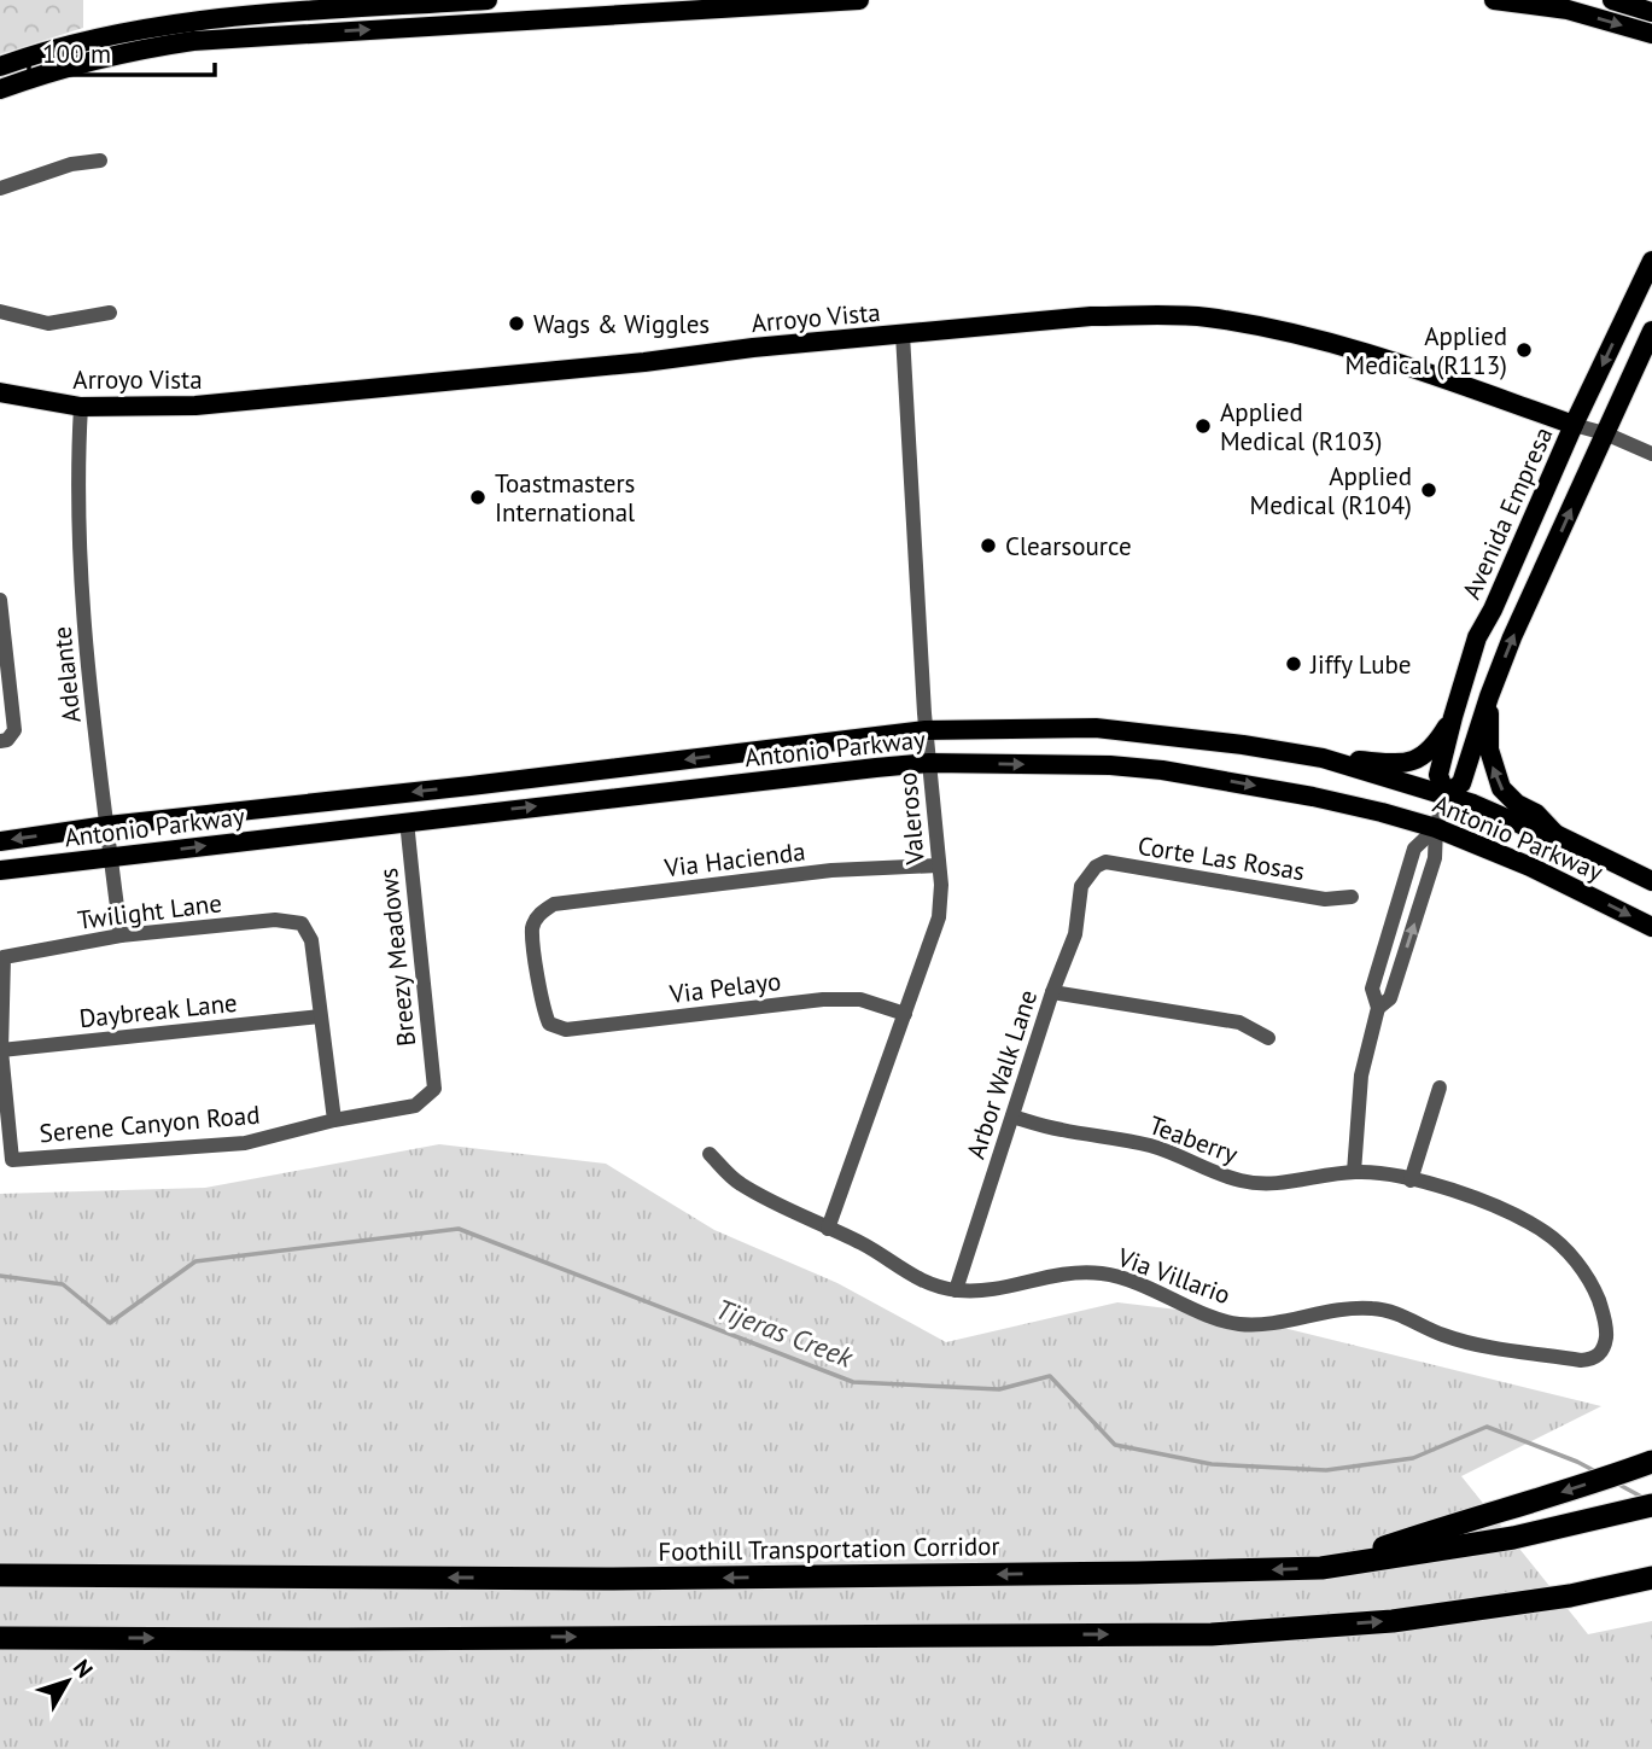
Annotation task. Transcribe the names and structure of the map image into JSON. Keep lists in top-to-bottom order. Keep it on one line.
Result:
{"streets":{"highway":["Foothill Transportation Corridor"],"main road":["Arroyo Vista","Avenida Empresa","Antonio Parkway"],"street":["Adelante","Valeroso","Corte Las Rosas","Via Hacienda","Twilight Lane","Breezy Meadows","Via Pelayo","Daybreak Lane","Arbor Walk Lane","Serene Canyon Road","Teaberry","Via Villario"]},"crossings":[["Arroyo Vista","Avenida Empresa"],["Arroyo Vista","Adelante"],["Arroyo Vista","Valeroso"],["Avenida Empresa","Antonio Parkway"],["Avenida Empresa","Teaberry"],["Adelante","Antonio Parkway"],["Adelante","Twilight Lane"],["Antonio Parkway","Valeroso"],["Antonio Parkway","Breezy Meadows"],["Valeroso","Via Hacienda"],["Valeroso","Via Pelayo"],["Valeroso","Via Villario"],["Corte Las Rosas","Arbor Walk Lane"],["Via Hacienda","Via Pelayo"],["Twilight Lane","Daybreak Lane"],["Twilight Lane","Serene Canyon Road"],["Breezy Meadows","Serene Canyon Road"],["Daybreak Lane","Serene Canyon Road"],["Arbor Walk Lane","Teaberry"],["Arbor Walk Lane","Via Villario"],["Teaberry","Via Villario"]],"water":["Tijeras Creek"],"places":["Wags & Wiggles","Applied Medical (R113)","Applied Medical (R103)","Applied Medical (R104)","Toastmasters International","Clearsource","Jiffy Lube"],"scale_bar":"100 m","north":"top right"}
